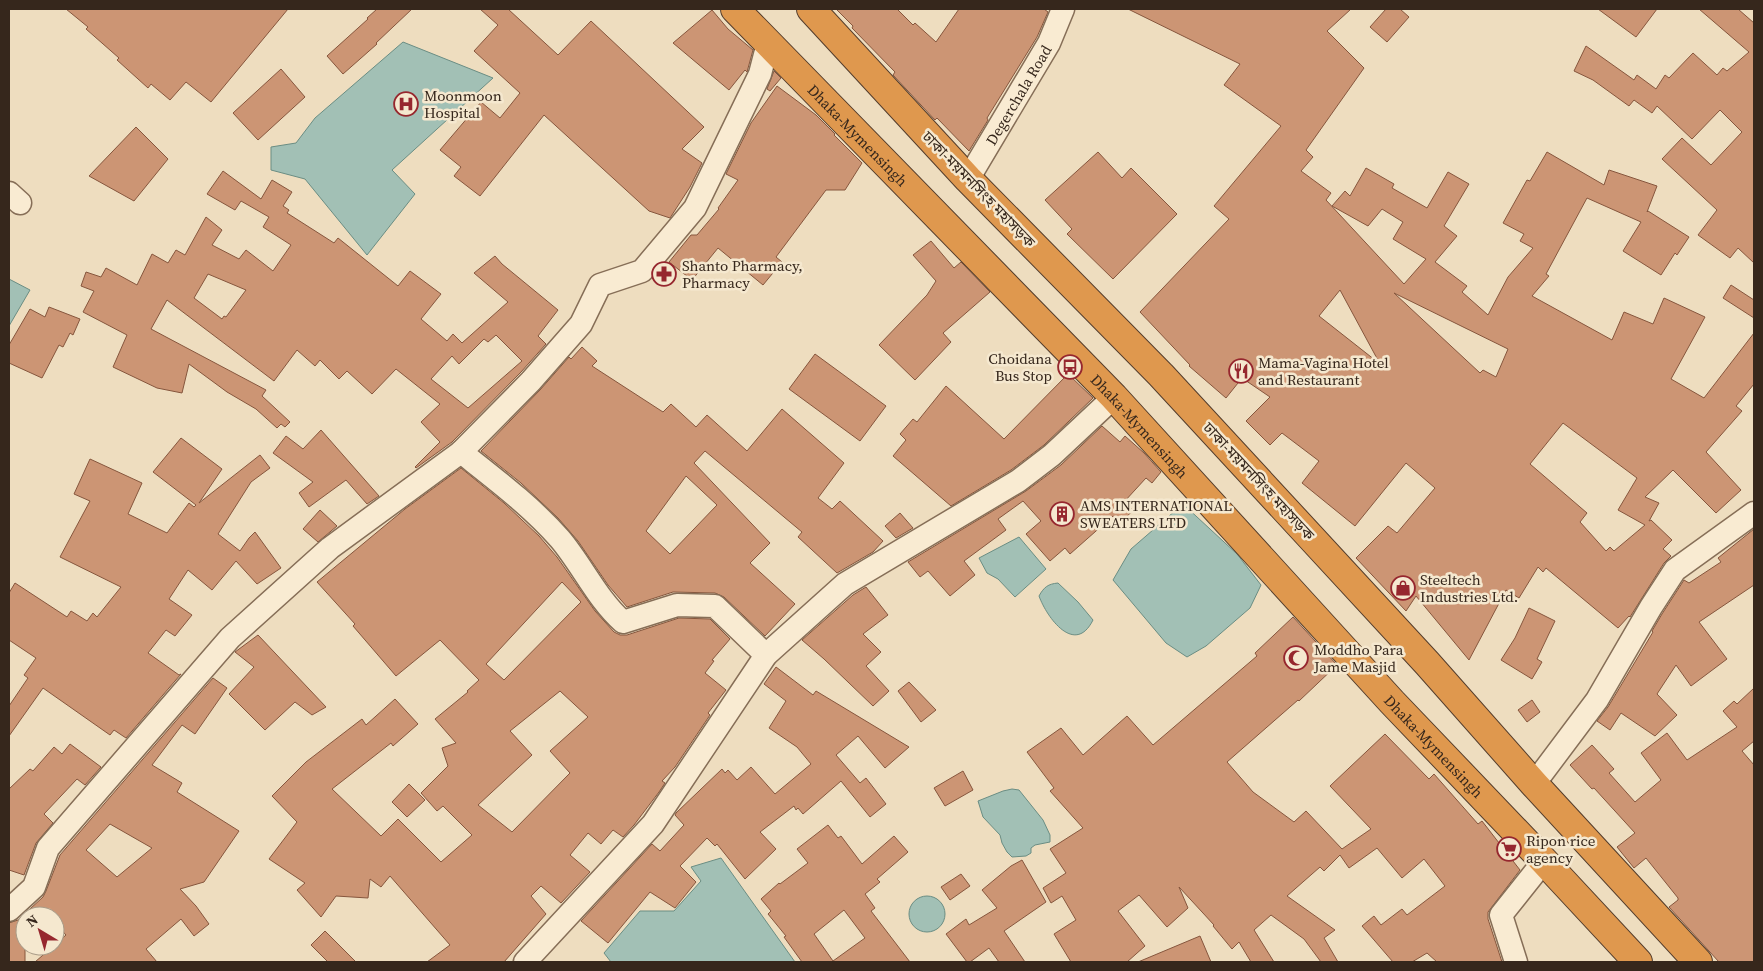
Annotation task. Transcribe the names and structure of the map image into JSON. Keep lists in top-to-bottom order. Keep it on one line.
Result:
{"streets":{"highway":["Dhaka-Mymensingh","ঢাকা-ময়মনসিংহ মহাসড়ক"],"street":["Degerchala Road"]},"crossings":[["Degerchala Road","ঢাকা-ময়মনসিংহ মহাসড়ক"]],"places":{"hospital":["Moonmoon Hospital"],"pharmacy":["Shanto Pharmacy, Pharmacy"],"bus stop":["Choidana Bus Stop"],"restaurant":["Mama-Vagina Hotel and Restaurant"],"building":["AMS INTERNATIONAL SWEATERS LTD"],"shop":["Steeltech Industries Ltd."],"mosque":["Moddho Para Jame Masjid"],"supermarket":["Ripon rice agency"]},"north":"top left"}
